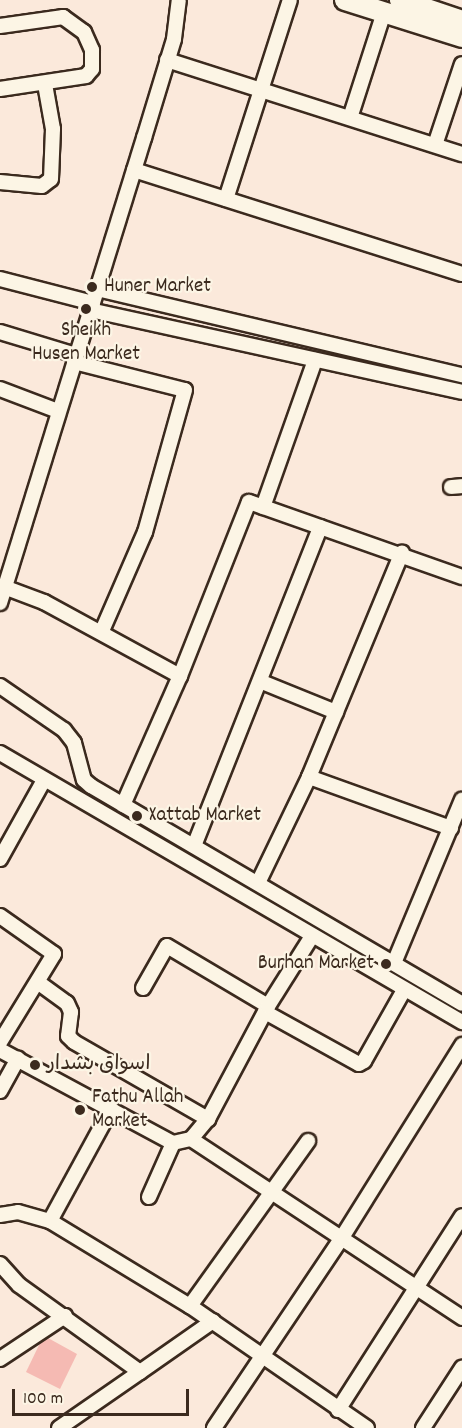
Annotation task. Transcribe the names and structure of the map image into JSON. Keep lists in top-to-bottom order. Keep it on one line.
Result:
{"places":["Huner Market","Sheikh Husen Market","Xattab Market","Burhan Market","اسواق بشدار","Fathu Allah Market"],"scale_bar":"100 m"}
